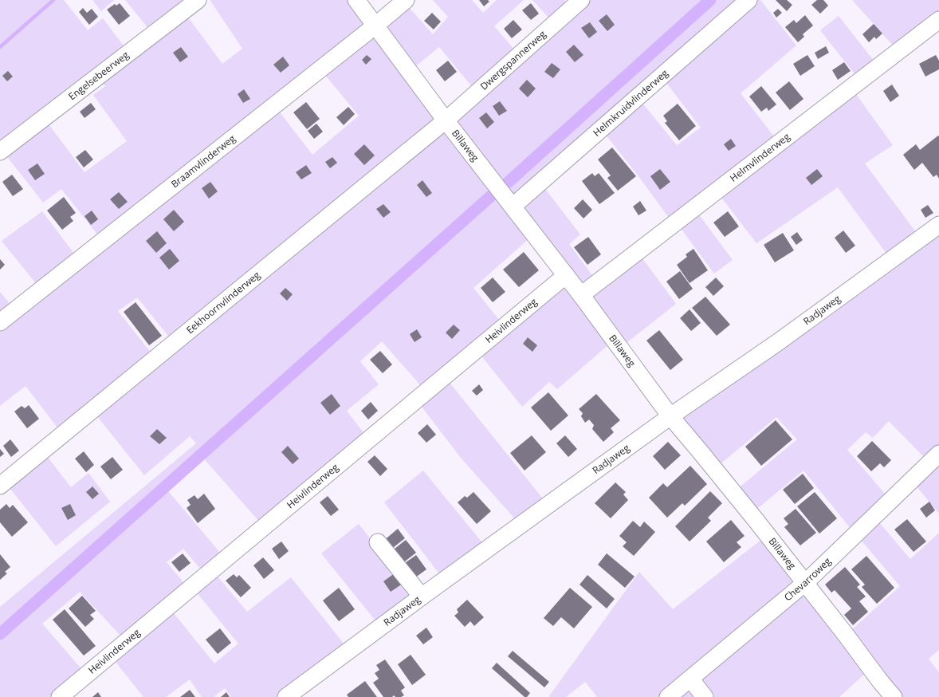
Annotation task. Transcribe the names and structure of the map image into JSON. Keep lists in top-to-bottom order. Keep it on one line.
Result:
{"streets":{"street":["Dwergspannerweg","Engelsebeerweg","Helmkruidvlinderweg","Billaweg","Helmvlinderweg","Braamvlinderweg","Eekhoornvlinderweg","Radjaweg","Heivlinderweg","Chevarroweg"]},"crossings":[["Dwergspannerweg","Billaweg"],["Dwergspannerweg","Eekhoornvlinderweg"],["Helmkruidvlinderweg","Billaweg"],["Billaweg","Helmvlinderweg"],["Billaweg","Braamvlinderweg"],["Billaweg","Eekhoornvlinderweg"],["Billaweg","Radjaweg"],["Billaweg","Heivlinderweg"],["Billaweg","Chevarroweg"]]}
